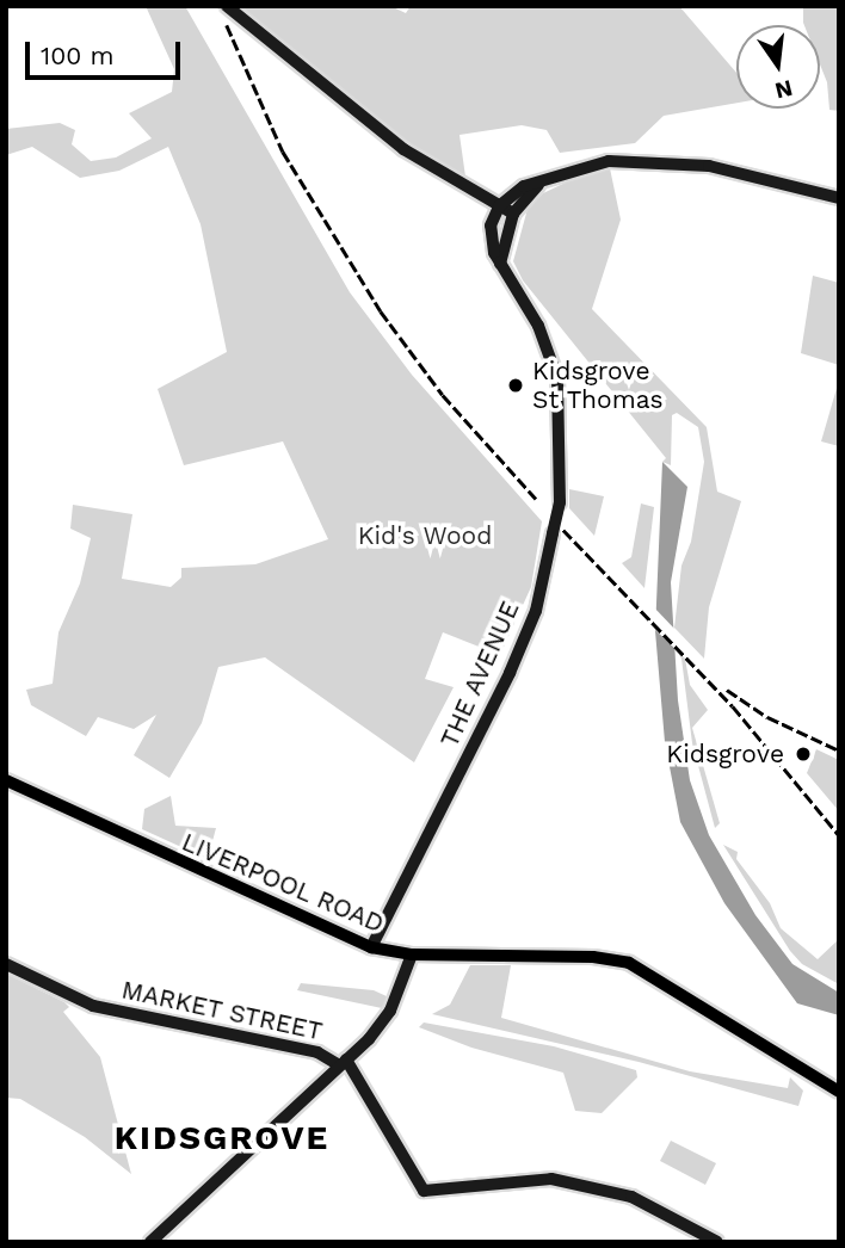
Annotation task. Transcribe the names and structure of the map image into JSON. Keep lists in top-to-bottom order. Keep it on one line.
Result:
{"streets":{"main road":["LIVERPOOL ROAD"],"street":["THE AVENUE","MARKET STREET"]},"crossings":[["THE AVENUE","LIVERPOOL ROAD"]],"districts":["KIDSGROVE"],"parks":["Kid's Wood"],"places":["Kidsgrove St Thomas","Kidsgrove"],"scale_bar":"100 m","north":"bottom"}
